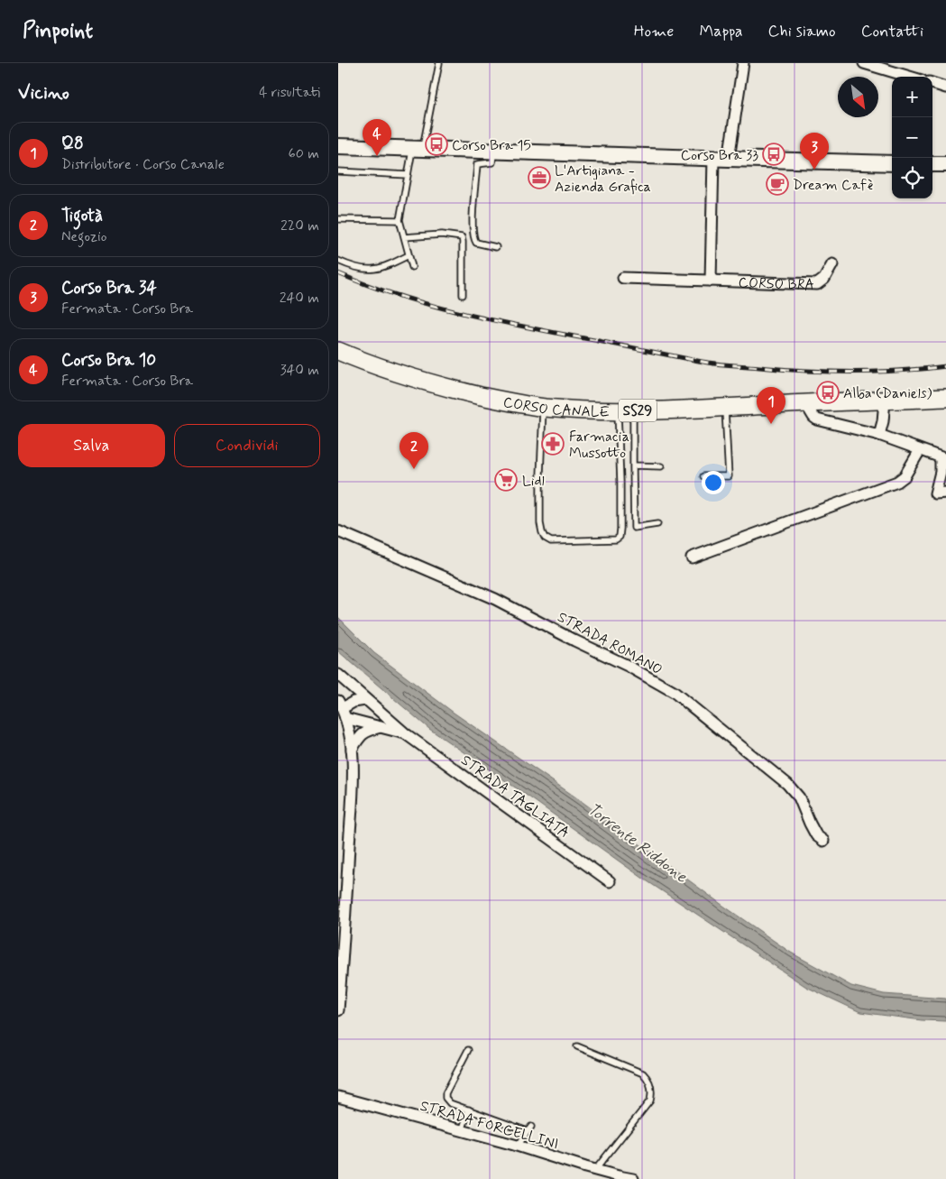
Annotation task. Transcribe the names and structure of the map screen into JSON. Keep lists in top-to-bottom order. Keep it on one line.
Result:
{"streets":{"main road":["CORSO CANALE","SS29"],"street":["CORSO BRA","STRADA ROMANO","STRADA TAGLIATA","STRADA FORCELLINI"]},"water":["Torrente Riddone"],"places":{"bus stop":["Corso Bra 15","Corso Bra 33","Alba (Daniels)"],"office":["L'Artigiana - Azienda Grafica"],"cafe":["Dream Cafè"],"pharmacy":["Farmacia Mussotto"],"supermarket":["Lidl"]},"north":"bottom right","page":{"header":"Pinpoint","nav":["Home","Mappa","Chi siamo","Contatti"],"heading":["Vicino","4 risultati"],"map_buttons":["+","−"],"pins":["4","3","1","2"],"list":[{"mark":"1","name":"Q8","note":"Distributore · Corso Canale","value":"60 m"},{"mark":"2","name":"Tigotà","note":"Negozio","value":"220 m"},{"mark":"3","name":"Corso Bra 34","note":"Fermata · Corso Bra","value":"240 m"},{"mark":"4","name":"Corso Bra 10","note":"Fermata · Corso Bra","value":"340 m"}],"buttons":["Salva","Condividi"]}}
